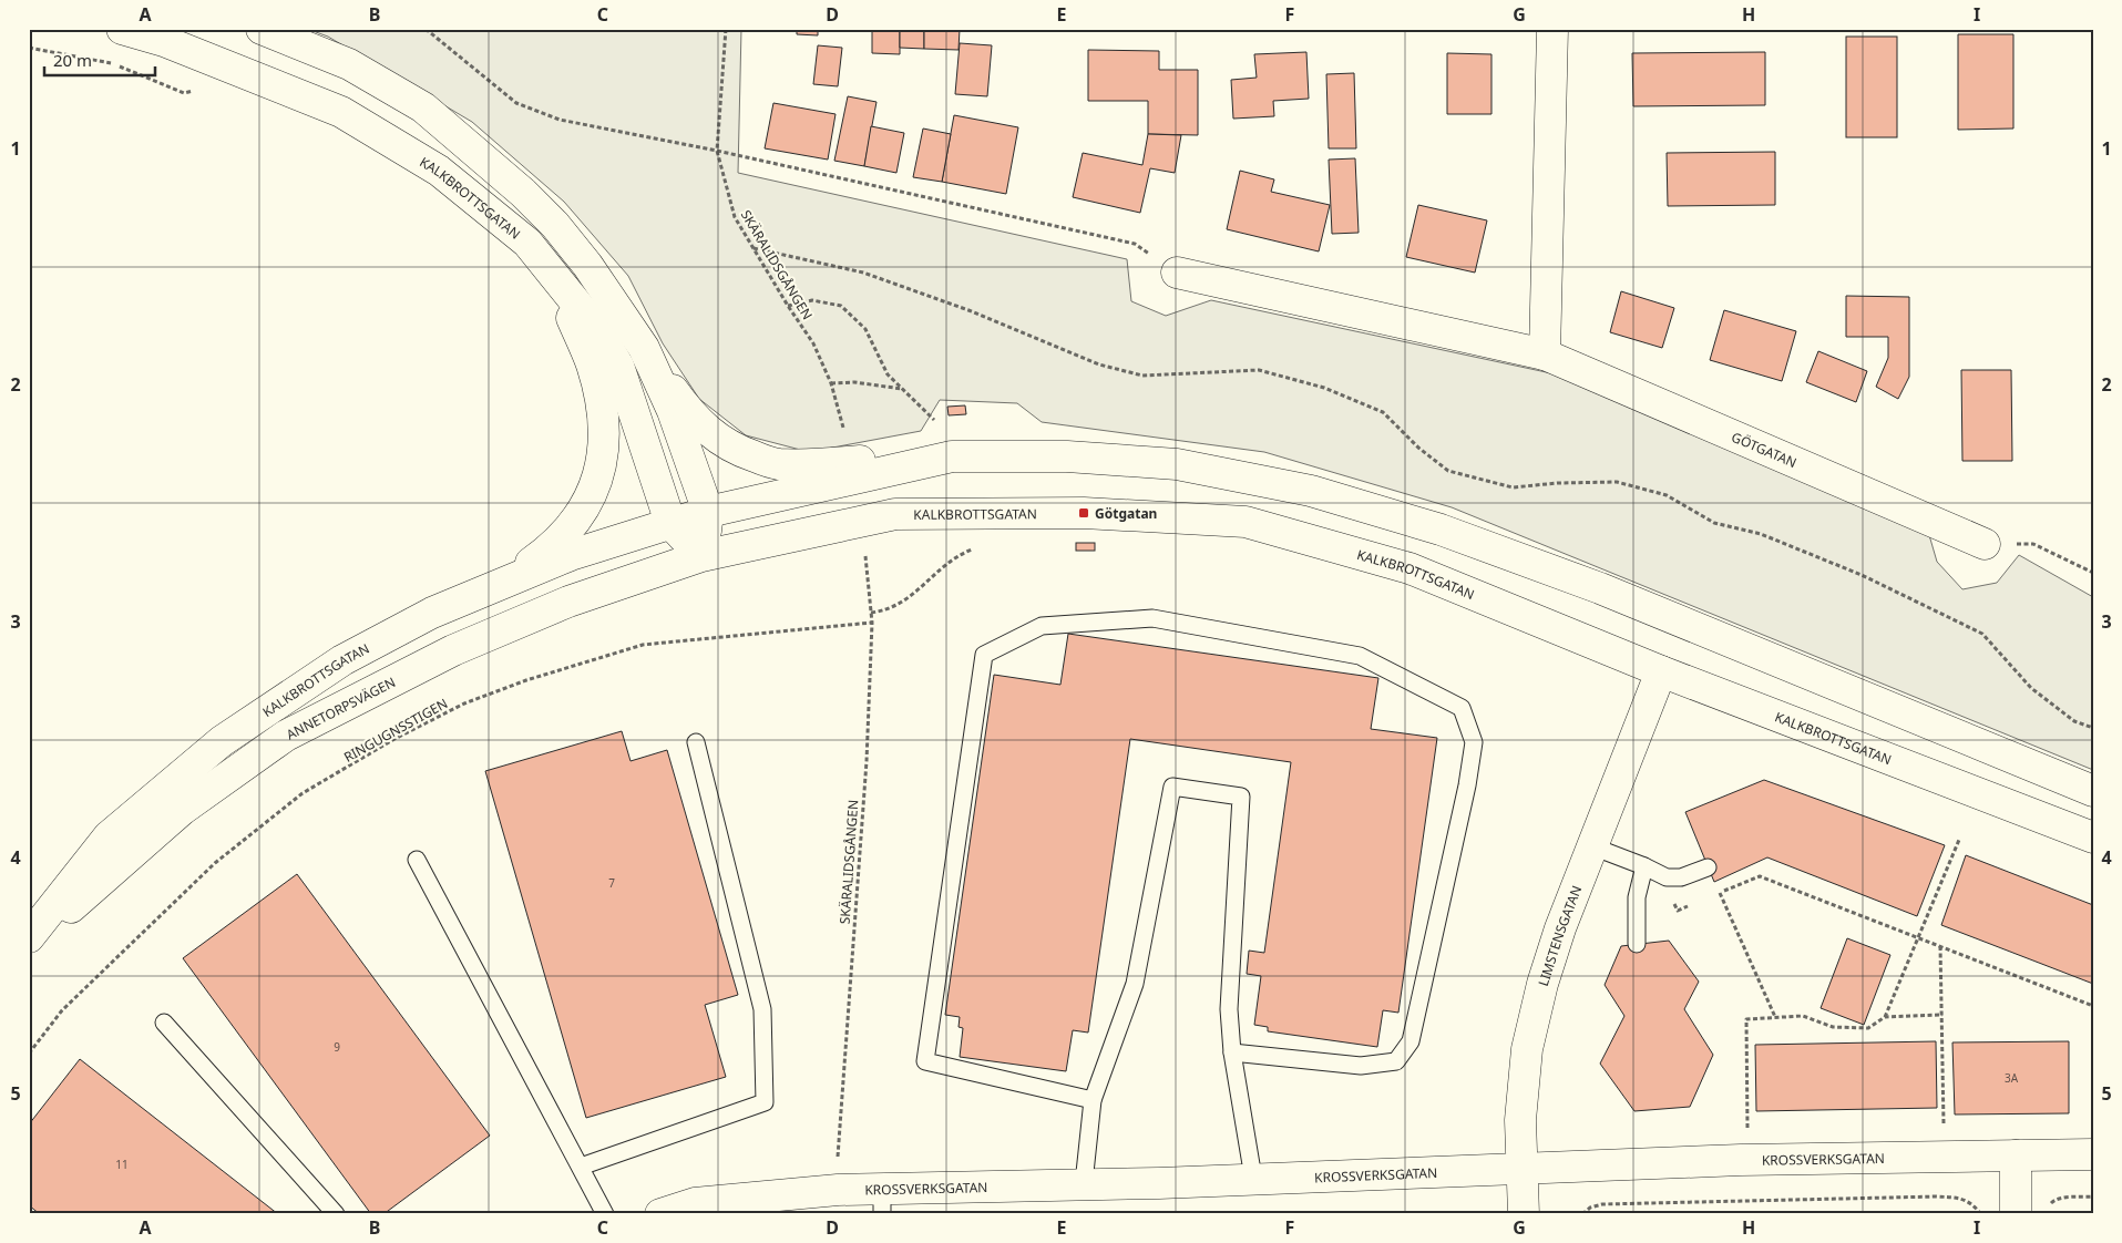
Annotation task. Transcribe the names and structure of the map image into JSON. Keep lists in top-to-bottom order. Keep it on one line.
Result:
{"streets":{"main road":["KALKBROTTSGATAN","GÖTGATAN","ANNETORPSVÄGEN","LIMSTENSGATAN","KROSSVERKSGATAN"],"path":["SKÄRALIDSGÅNGEN","RINGUGNSSTIGEN"]},"crossings":[["KALKBROTTSGATAN","ANNETORPSVÄGEN"],["KALKBROTTSGATAN","LIMSTENSGATAN"],["SKÄRALIDSGÅNGEN","RINGUGNSSTIGEN"],["SKÄRALIDSGÅNGEN","KROSSVERKSGATAN"],["LIMSTENSGATAN","KROSSVERKSGATAN"]],"places":{"transit":["Götgatan"]},"house_numbers":["7","9","3A","11"],"scale_bar":"20 m","grid":{"columns":["A","B","C","D","E","F","G","H","I"],"rows":["1","2","3","4","5"]}}
